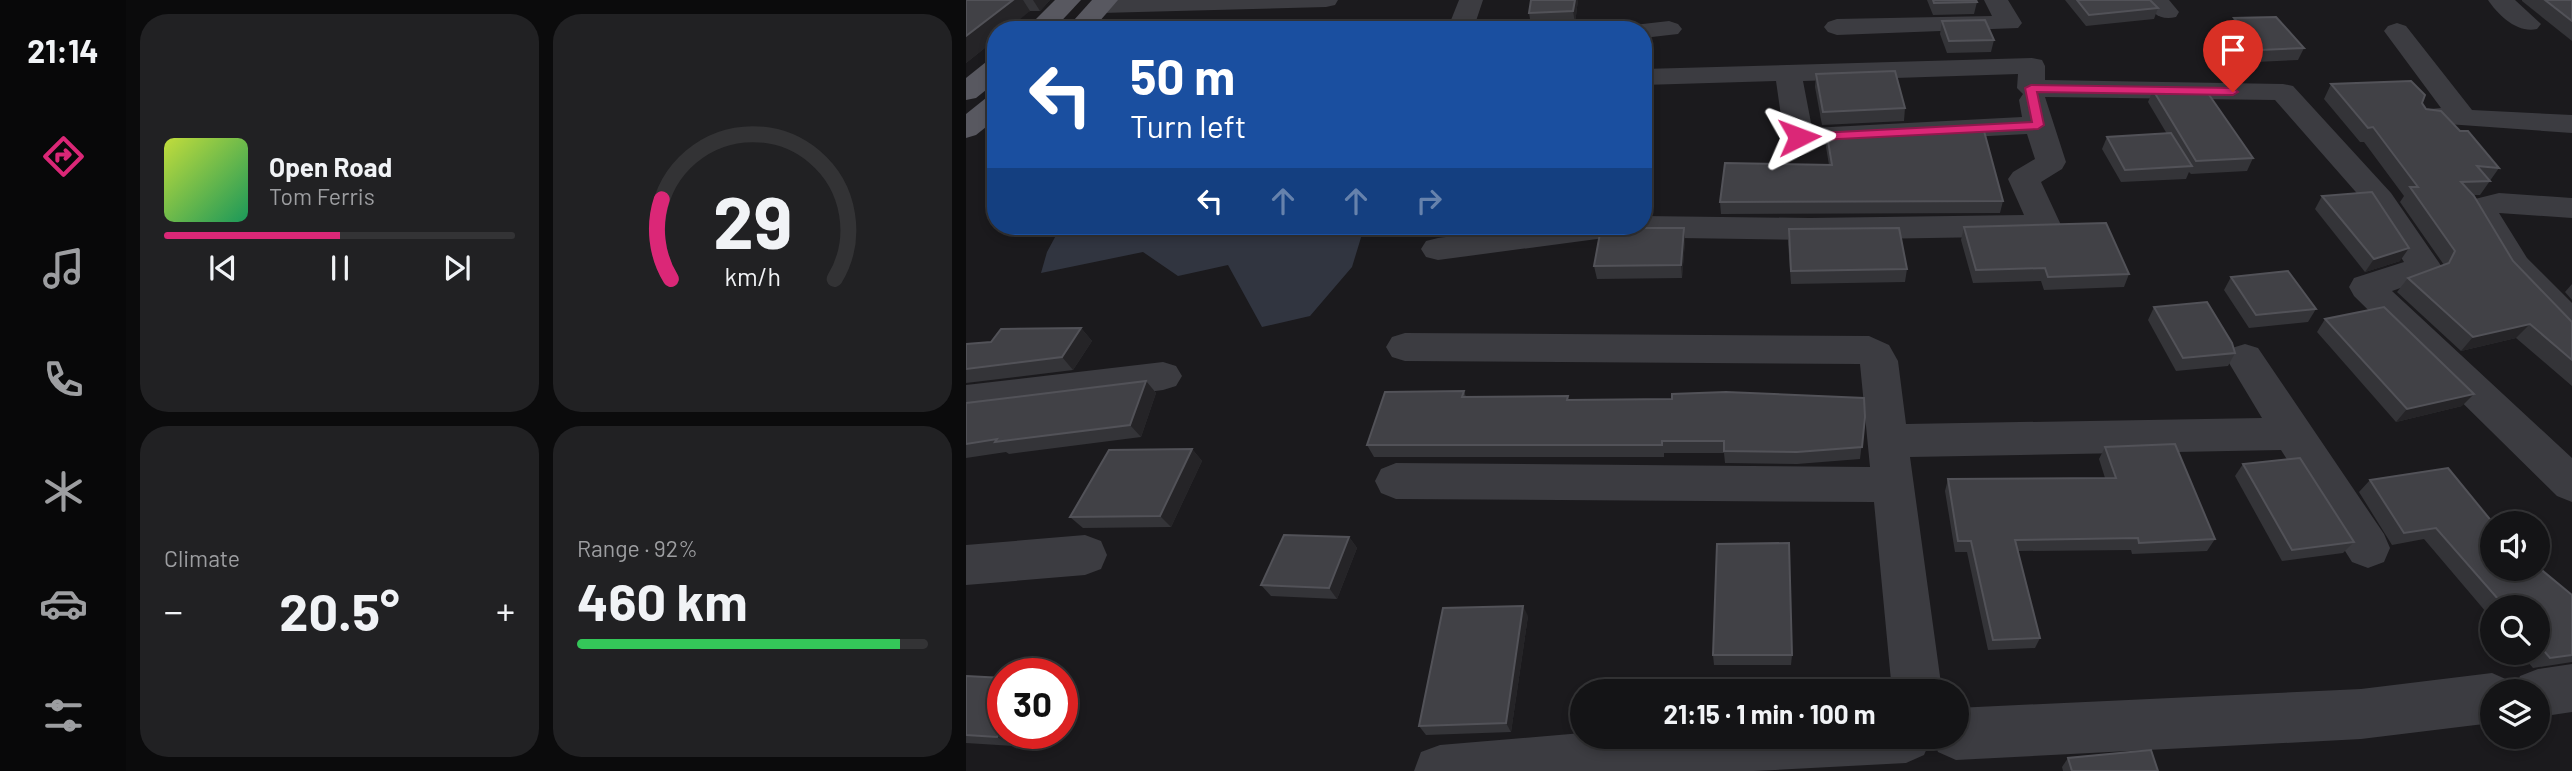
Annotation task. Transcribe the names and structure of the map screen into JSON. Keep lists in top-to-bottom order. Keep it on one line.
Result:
{"page":{"tabs":"21:14","turn":["50 m","Turn left"],"song":["Open Road","Tom Ferris"],"tile":["Climate",["Range · 92%","460 km"]],"heat":["−","20.5°","+"],"limit":"30","trip":"21:15 · 1 min · 100 m","gauge":["29","km/h"]}}
